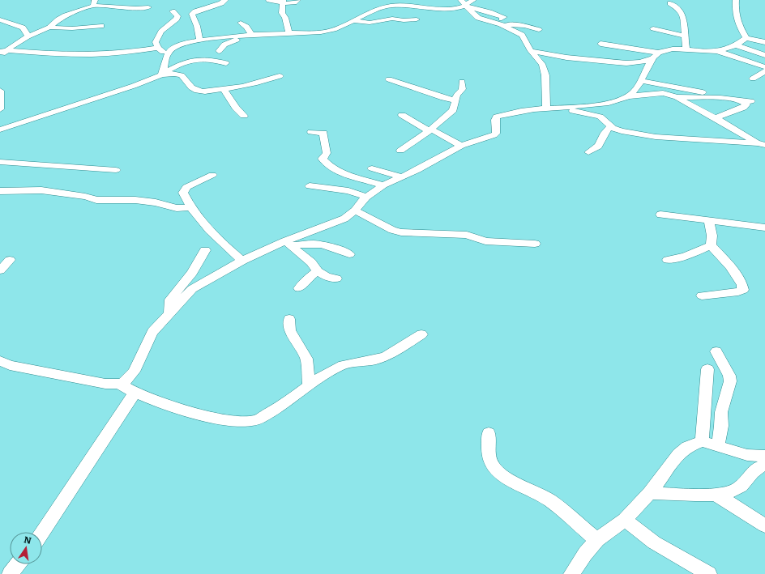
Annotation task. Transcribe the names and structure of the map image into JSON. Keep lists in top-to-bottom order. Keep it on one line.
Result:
{"north":"top"}
